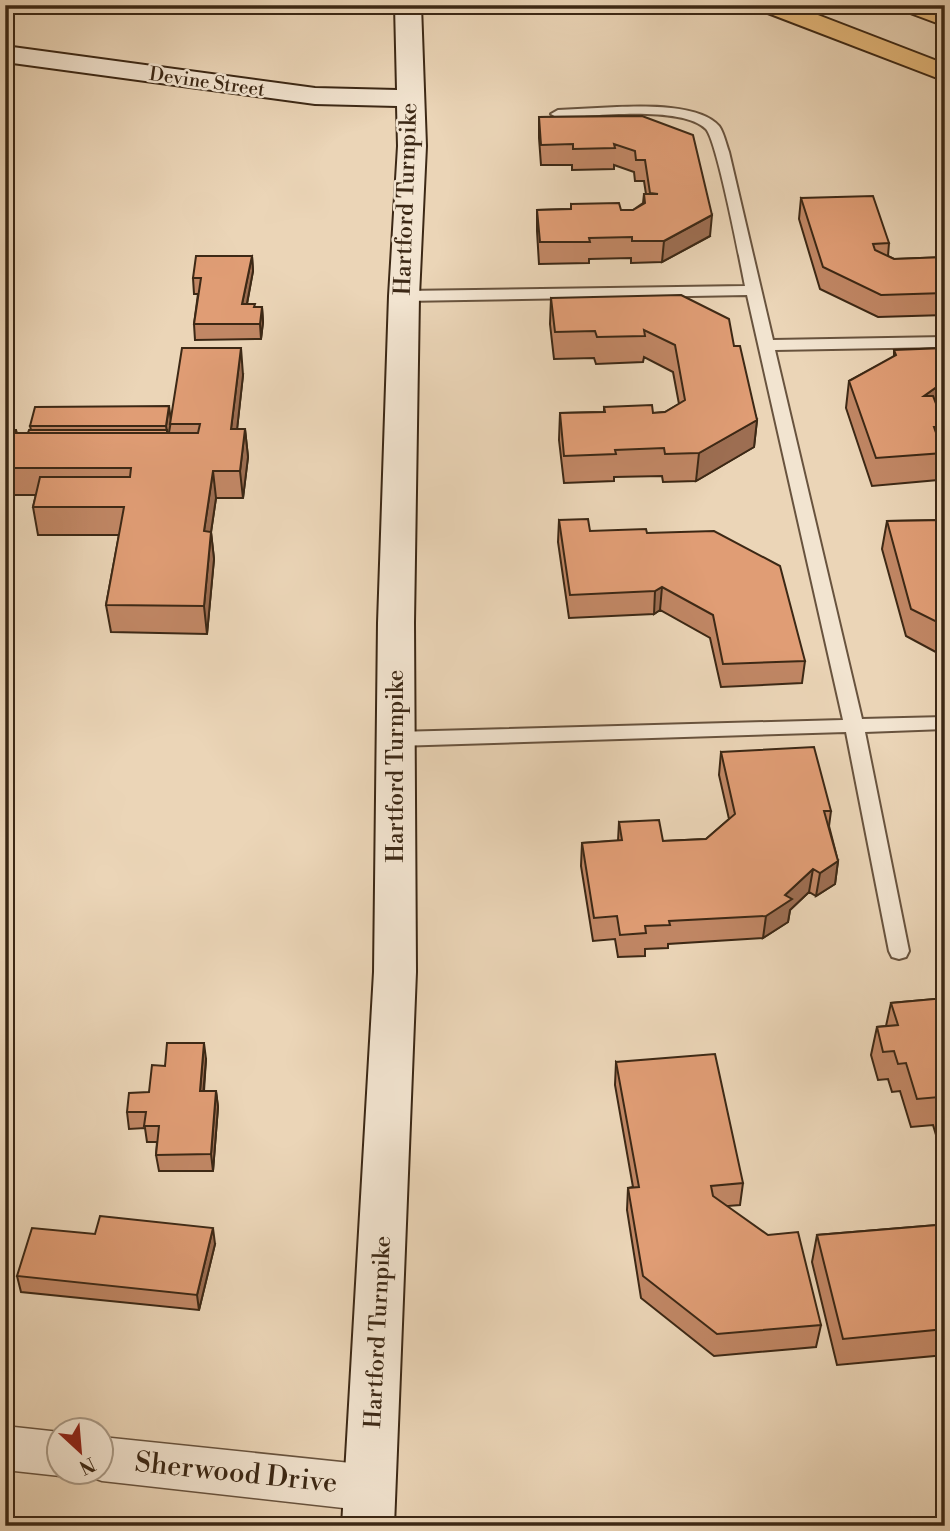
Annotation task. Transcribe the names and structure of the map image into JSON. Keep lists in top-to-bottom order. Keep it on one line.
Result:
{"streets":{"main road":["Devine Street","Hartford Turnpike"],"street":["Sherwood Drive"]},"crossings":[["Devine Street","Hartford Turnpike"],["Hartford Turnpike","Sherwood Drive"]],"north":"bottom right"}
